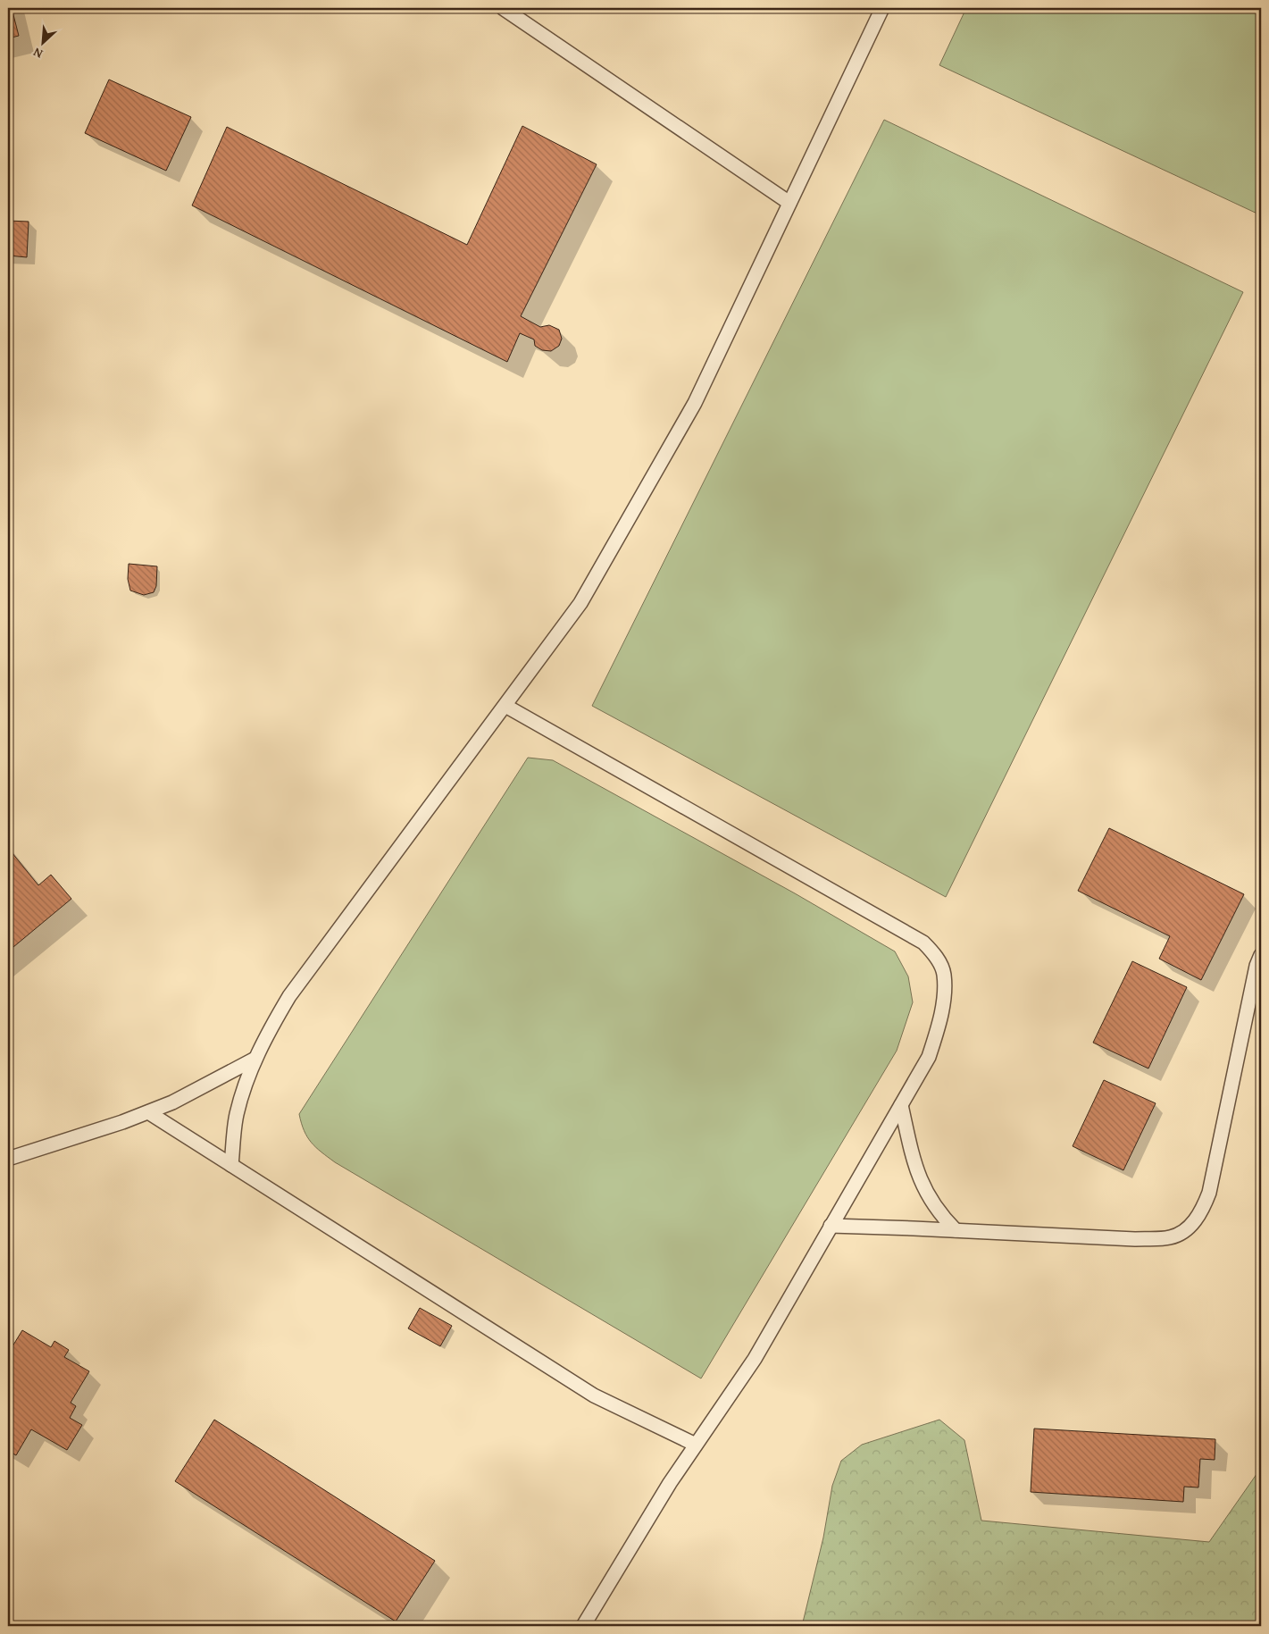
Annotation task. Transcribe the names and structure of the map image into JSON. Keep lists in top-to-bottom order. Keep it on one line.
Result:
{"north":"bottom left"}
